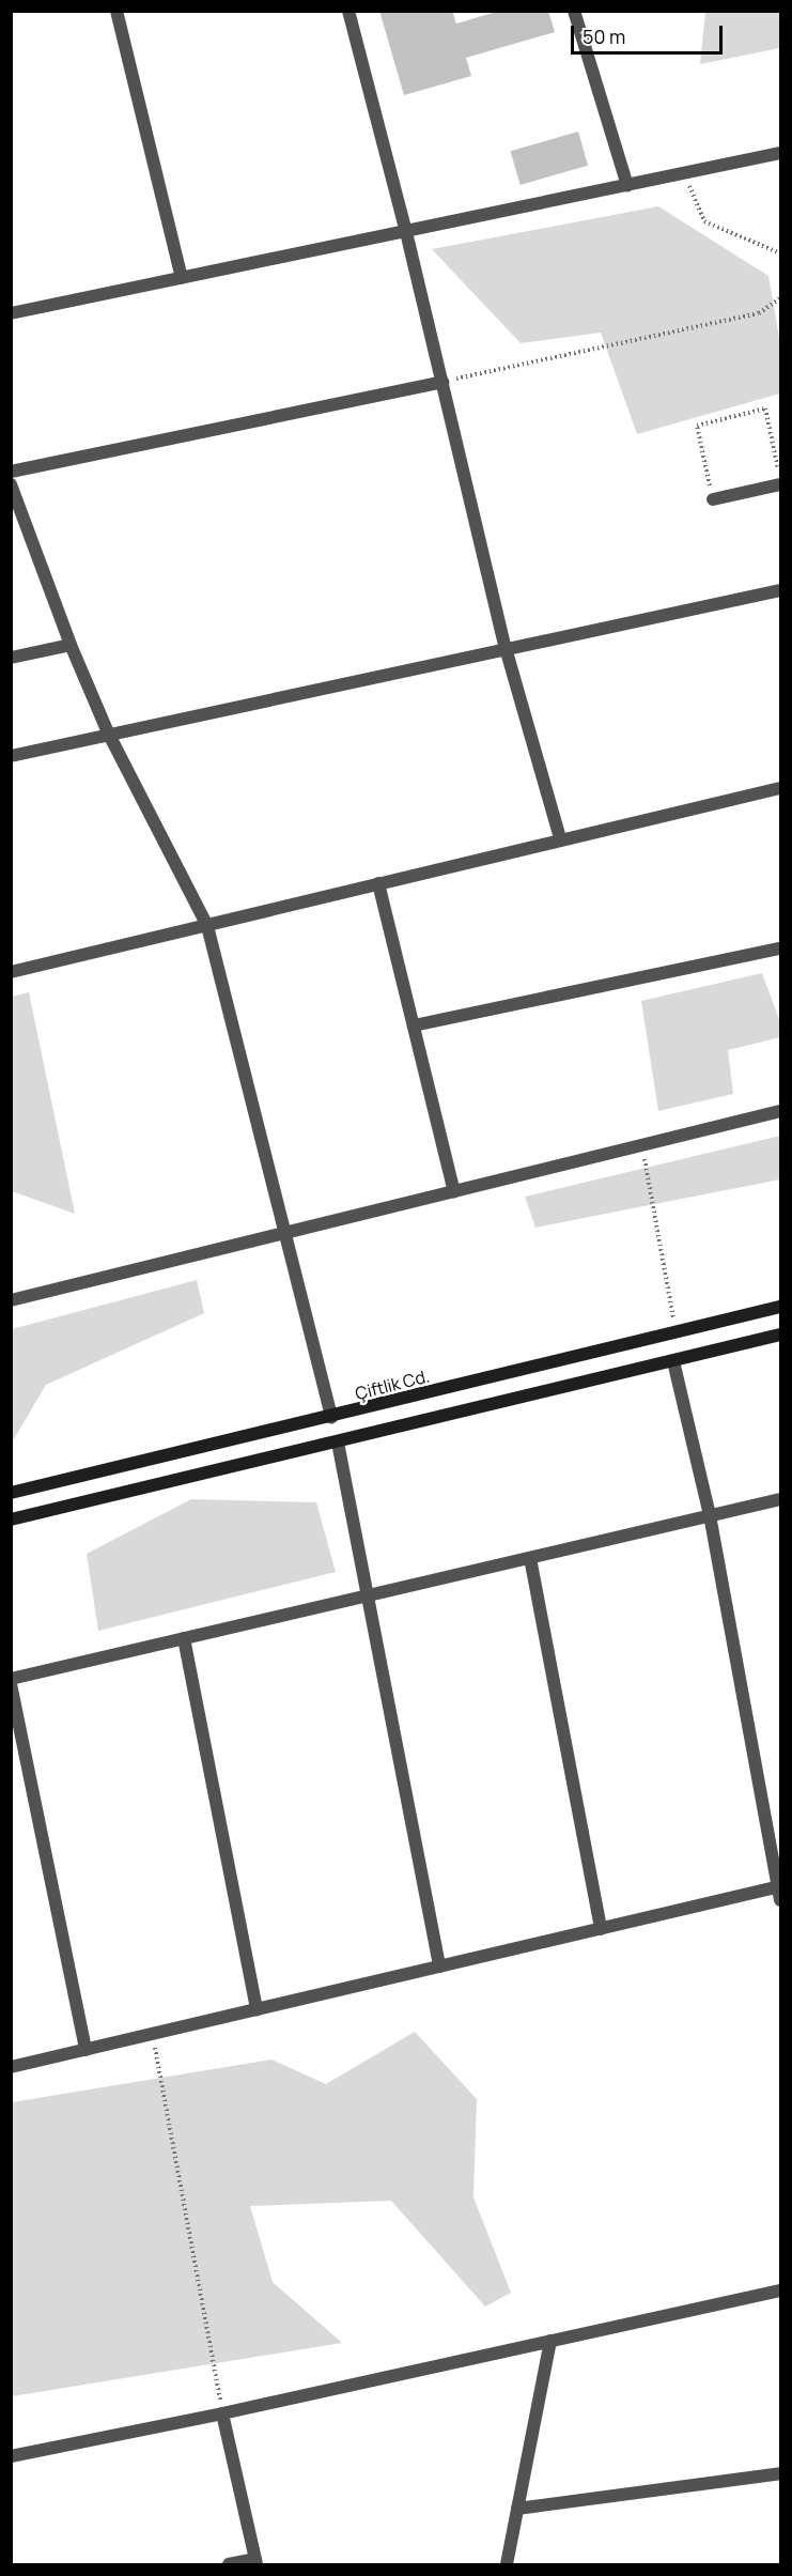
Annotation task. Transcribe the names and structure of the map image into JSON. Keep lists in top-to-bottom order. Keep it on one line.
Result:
{"streets":{"street":["Çiftlik Cd."]},"scale_bar":"50 m"}
